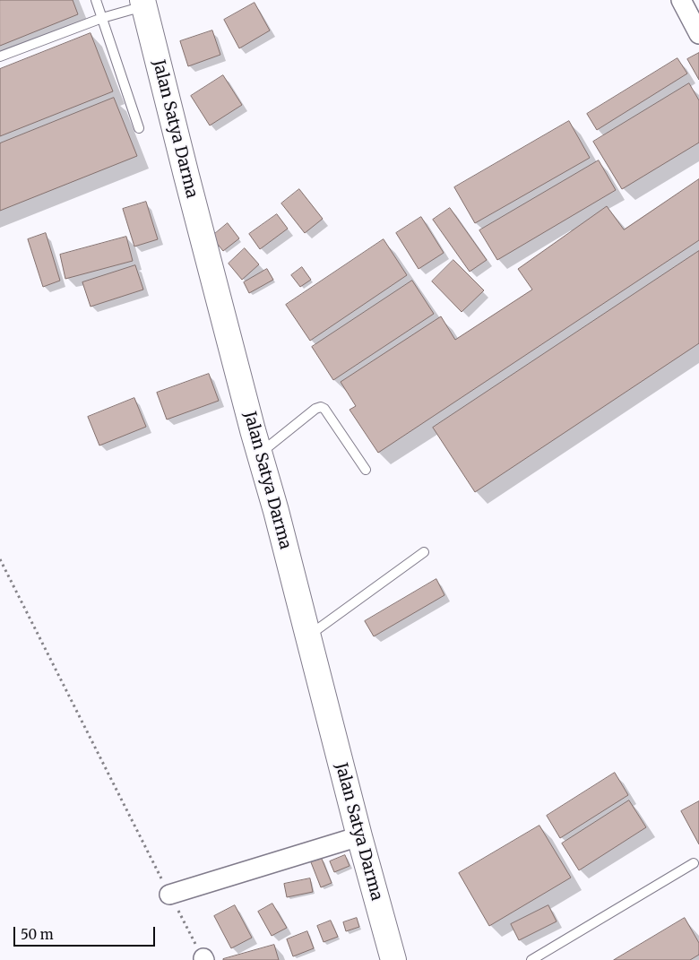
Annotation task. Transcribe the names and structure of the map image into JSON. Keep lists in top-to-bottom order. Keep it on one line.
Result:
{"streets":{"main road":["Jalan Satya Darma"]},"scale_bar":"50 m"}
